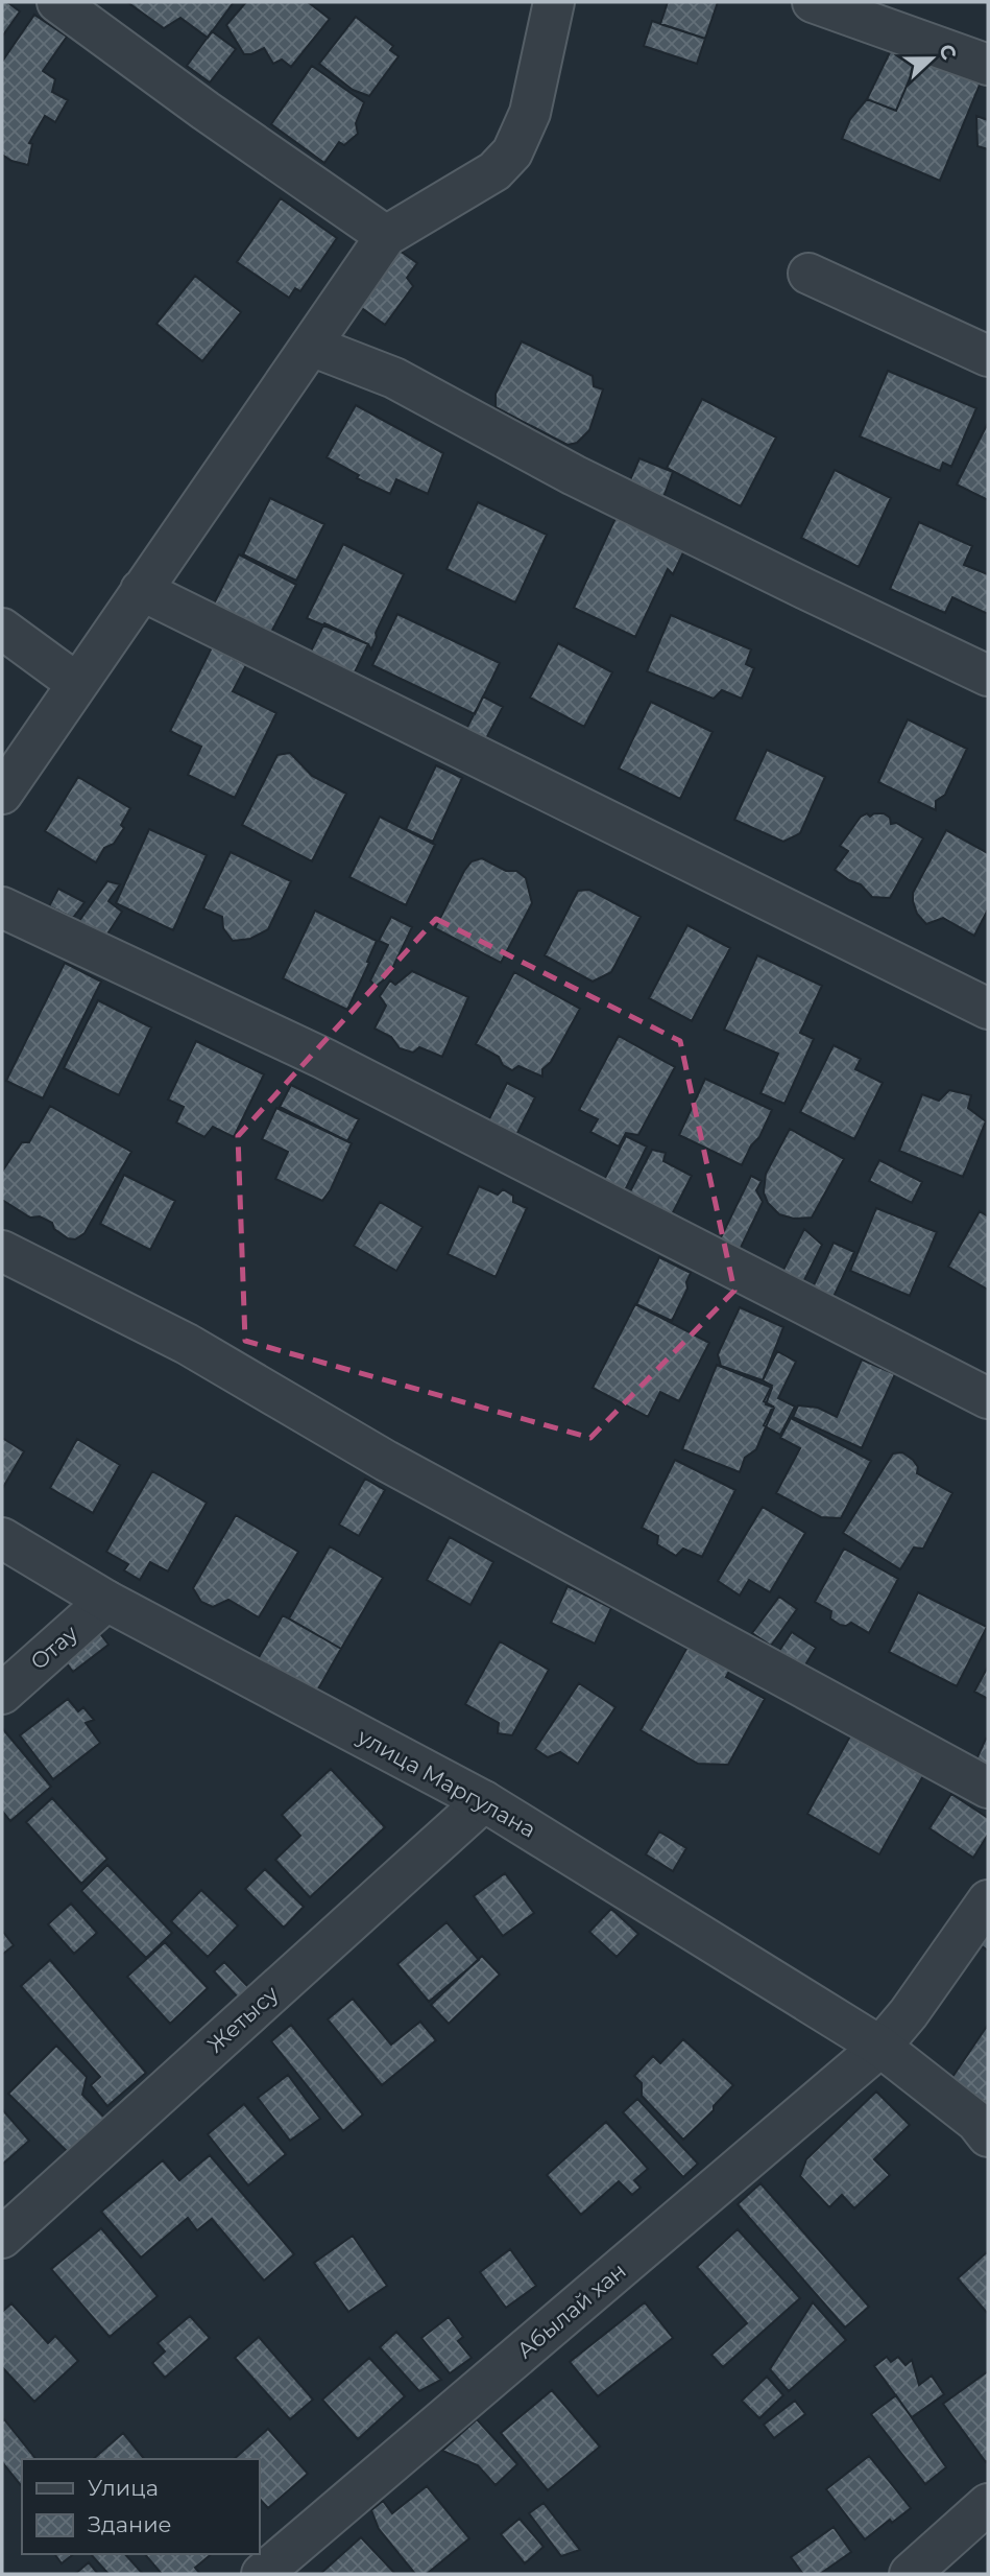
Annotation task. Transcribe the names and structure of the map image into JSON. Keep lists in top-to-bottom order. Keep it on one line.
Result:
{"streets":{"street":["Отау","улица Маргулана","Жетысу","Абылай хан"]},"crossings":[["Отау","улица Маргулана"],["улица Маргулана","Жетысу"],["улица Маргулана","Абылай хан"]],"legend":["Улица","Здание"],"north":"right"}
